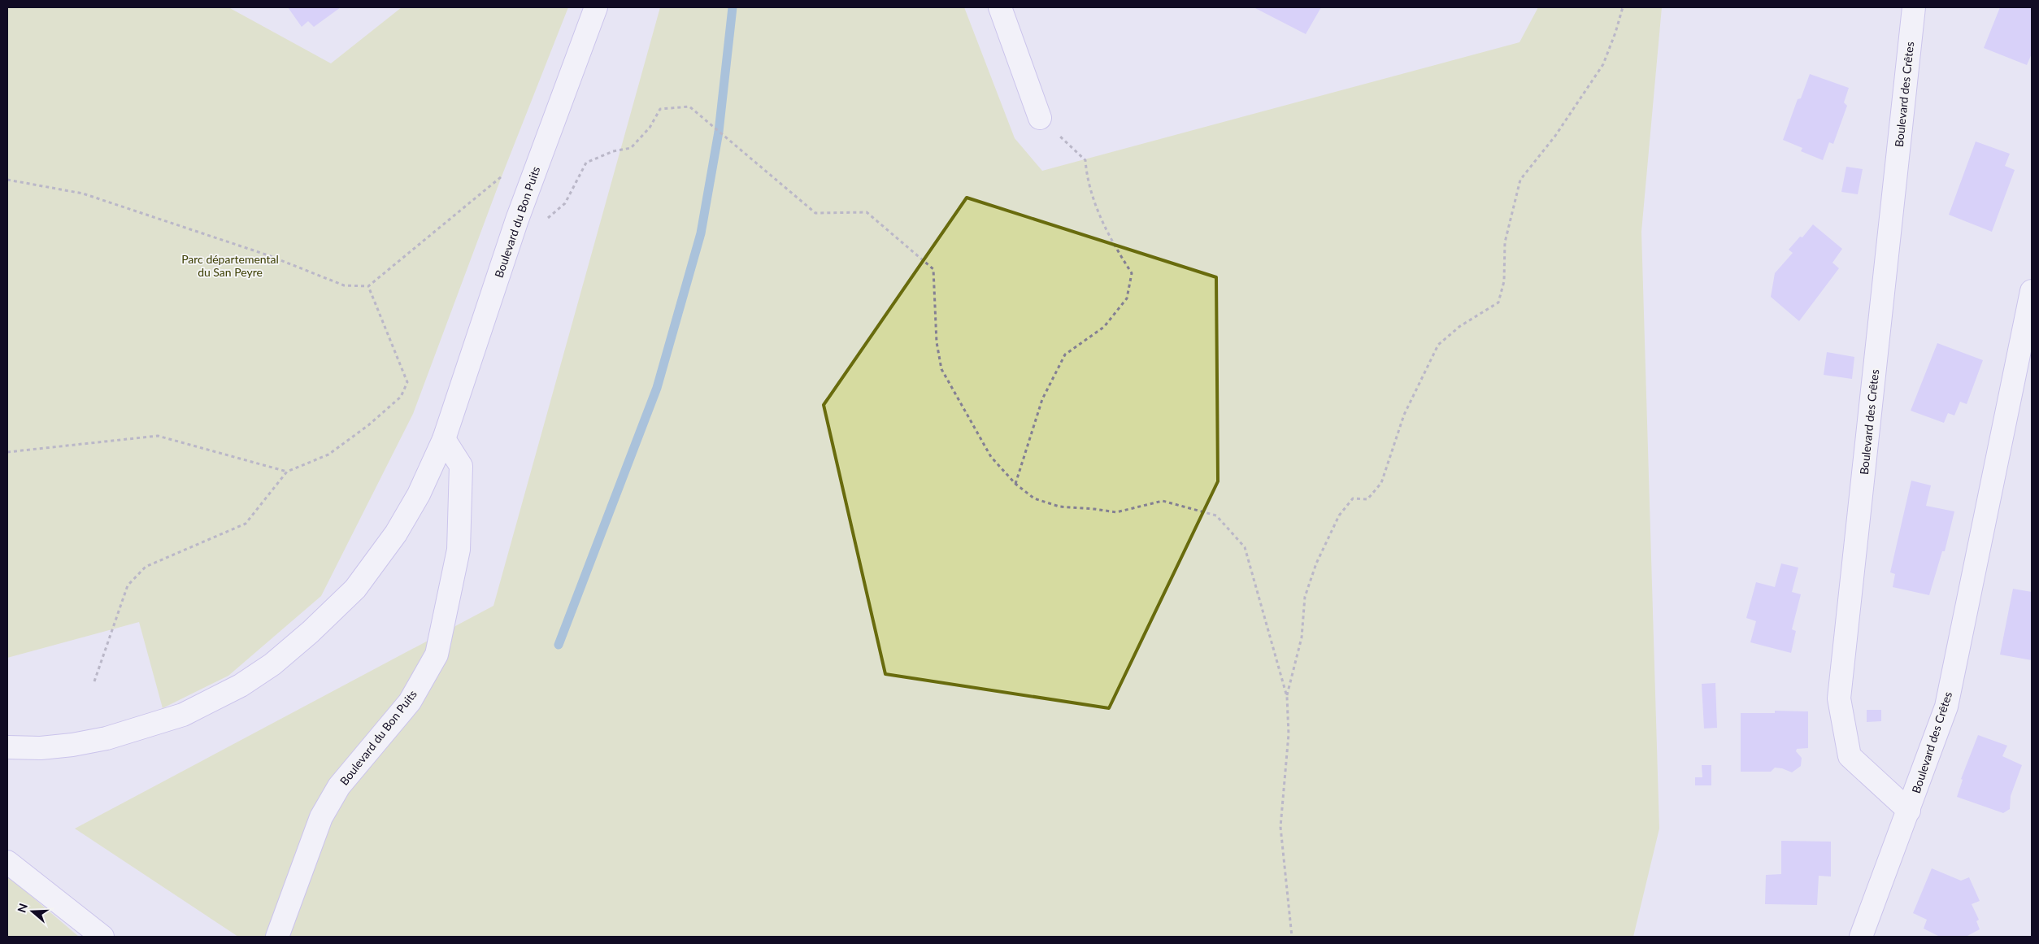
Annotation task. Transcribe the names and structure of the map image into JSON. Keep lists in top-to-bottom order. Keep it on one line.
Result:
{"streets":{"street":["Boulevard des Crêtes","Boulevard du Bon Puits"]},"parks":["Parc départemental du San Peyre"],"north":"left"}
